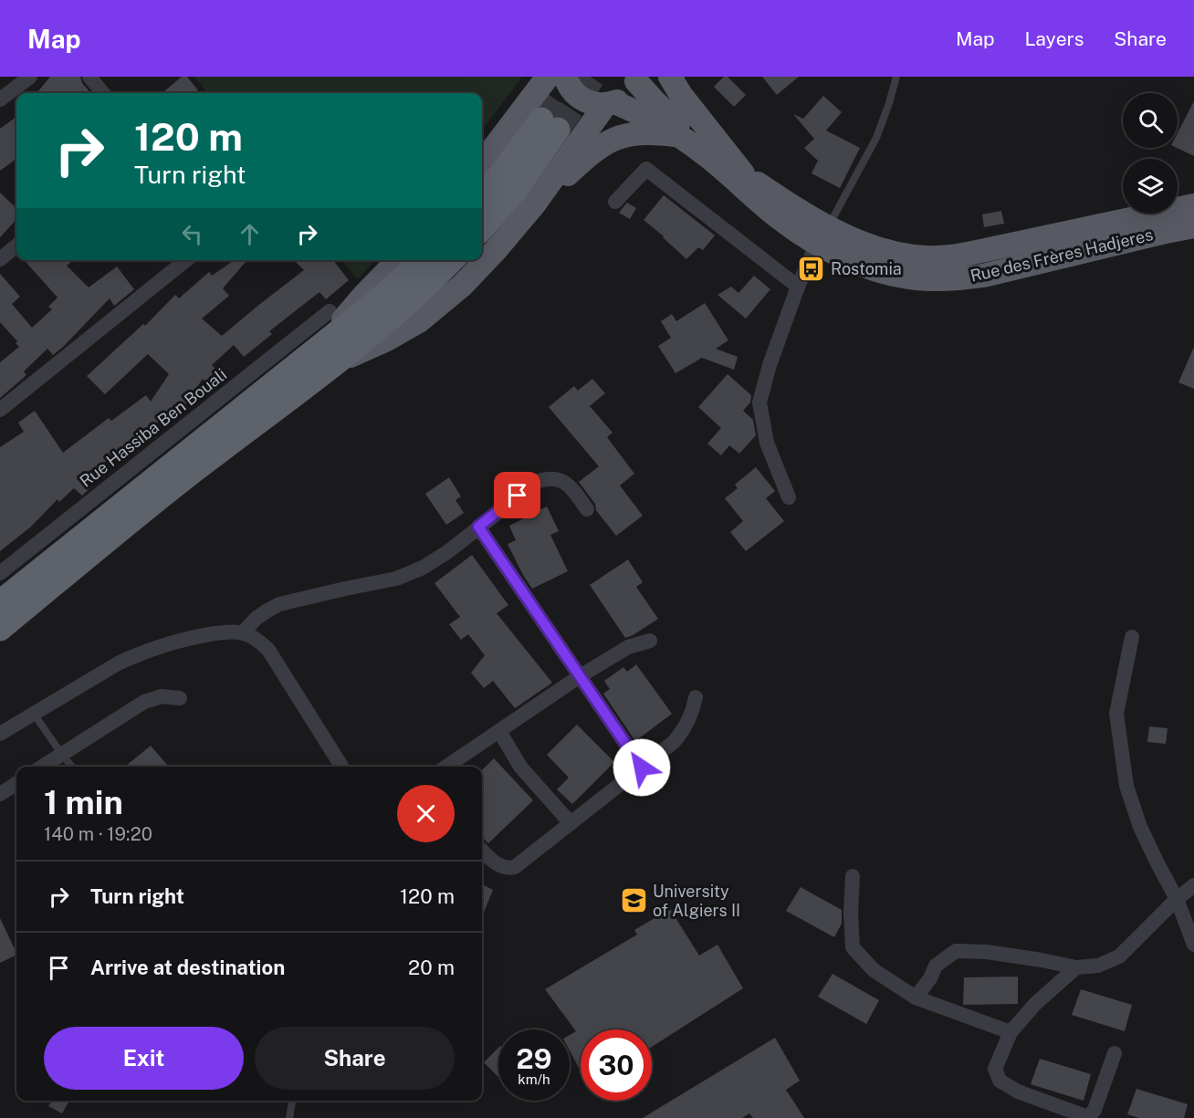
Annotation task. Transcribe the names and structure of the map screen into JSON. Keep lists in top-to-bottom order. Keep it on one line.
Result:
{"streets":{"main road":["Rue des Frères Hadjeres"],"street":["Rue Hassiba Ben Bouali"]},"places":{"bus stop":["Rostomia"],"school or university":["University of Algiers II"]},"page":{"header":"Map","nav":["Map","Layers","Share"],"turn":["120 m","Turn right"],"heading":["1 min","140 m · 19:20"],"list":[{"name":"Turn right","value":"120 m"},{"name":"Arrive at destination","value":"20 m"}],"buttons":["Exit","Share"],"speed":"29 km/h","limit":"30"}}
